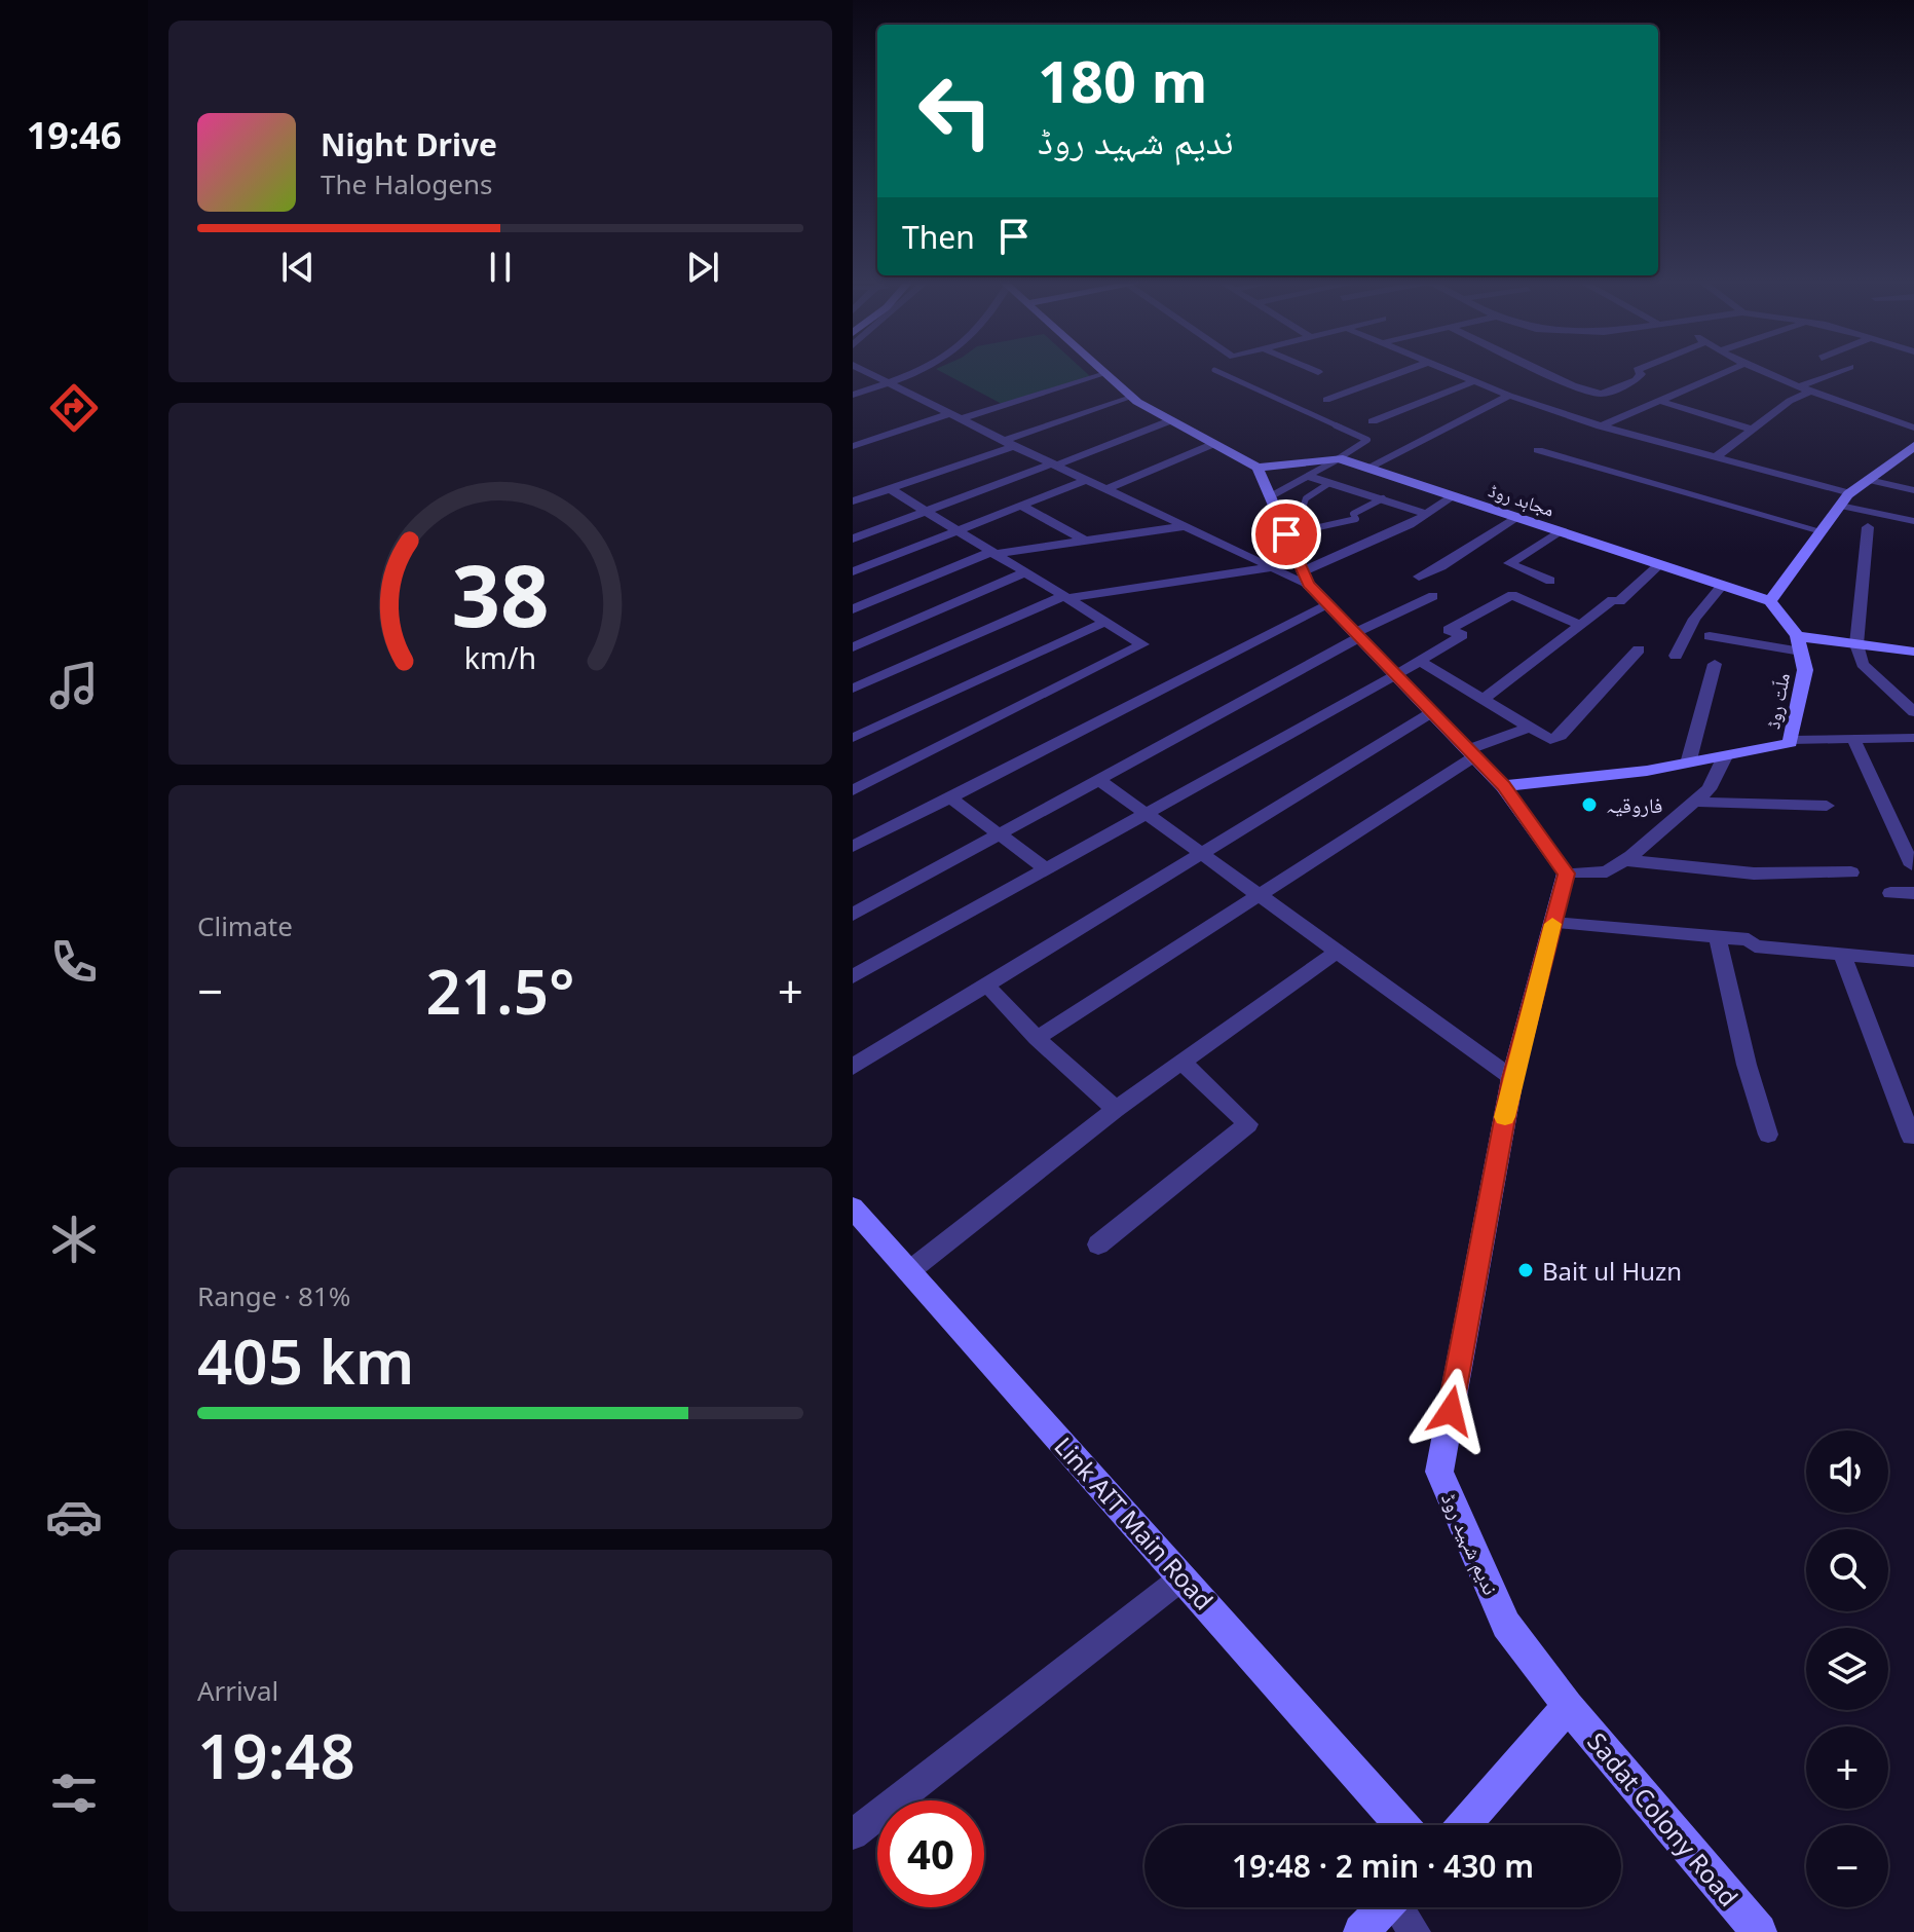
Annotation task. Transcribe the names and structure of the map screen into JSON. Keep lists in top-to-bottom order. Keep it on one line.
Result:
{"streets":{"street":["مجاہد روڈ","ملّت روڈ","Link AIT Main Road","ندیم شہید روڈ","Sadat Colony Road"]},"crossings":[["ندیم شہید روڈ","Sadat Colony Road"]],"places":["فاروقیہ","Bait ul Huzn"],"page":{"tabs":"19:46","turn":["180 m","ندیم شہید روڈ"],"song":["Night Drive","The Halogens"],"then":"Then","tile":["Climate",["Range · 81%","405 km"],["Arrival","19:48"]],"heat":["−","21.5°","+"],"map_buttons":["+","−"],"limit":"40","trip":"19:48 · 2 min · 430 m","gauge":["38","km/h"]}}
